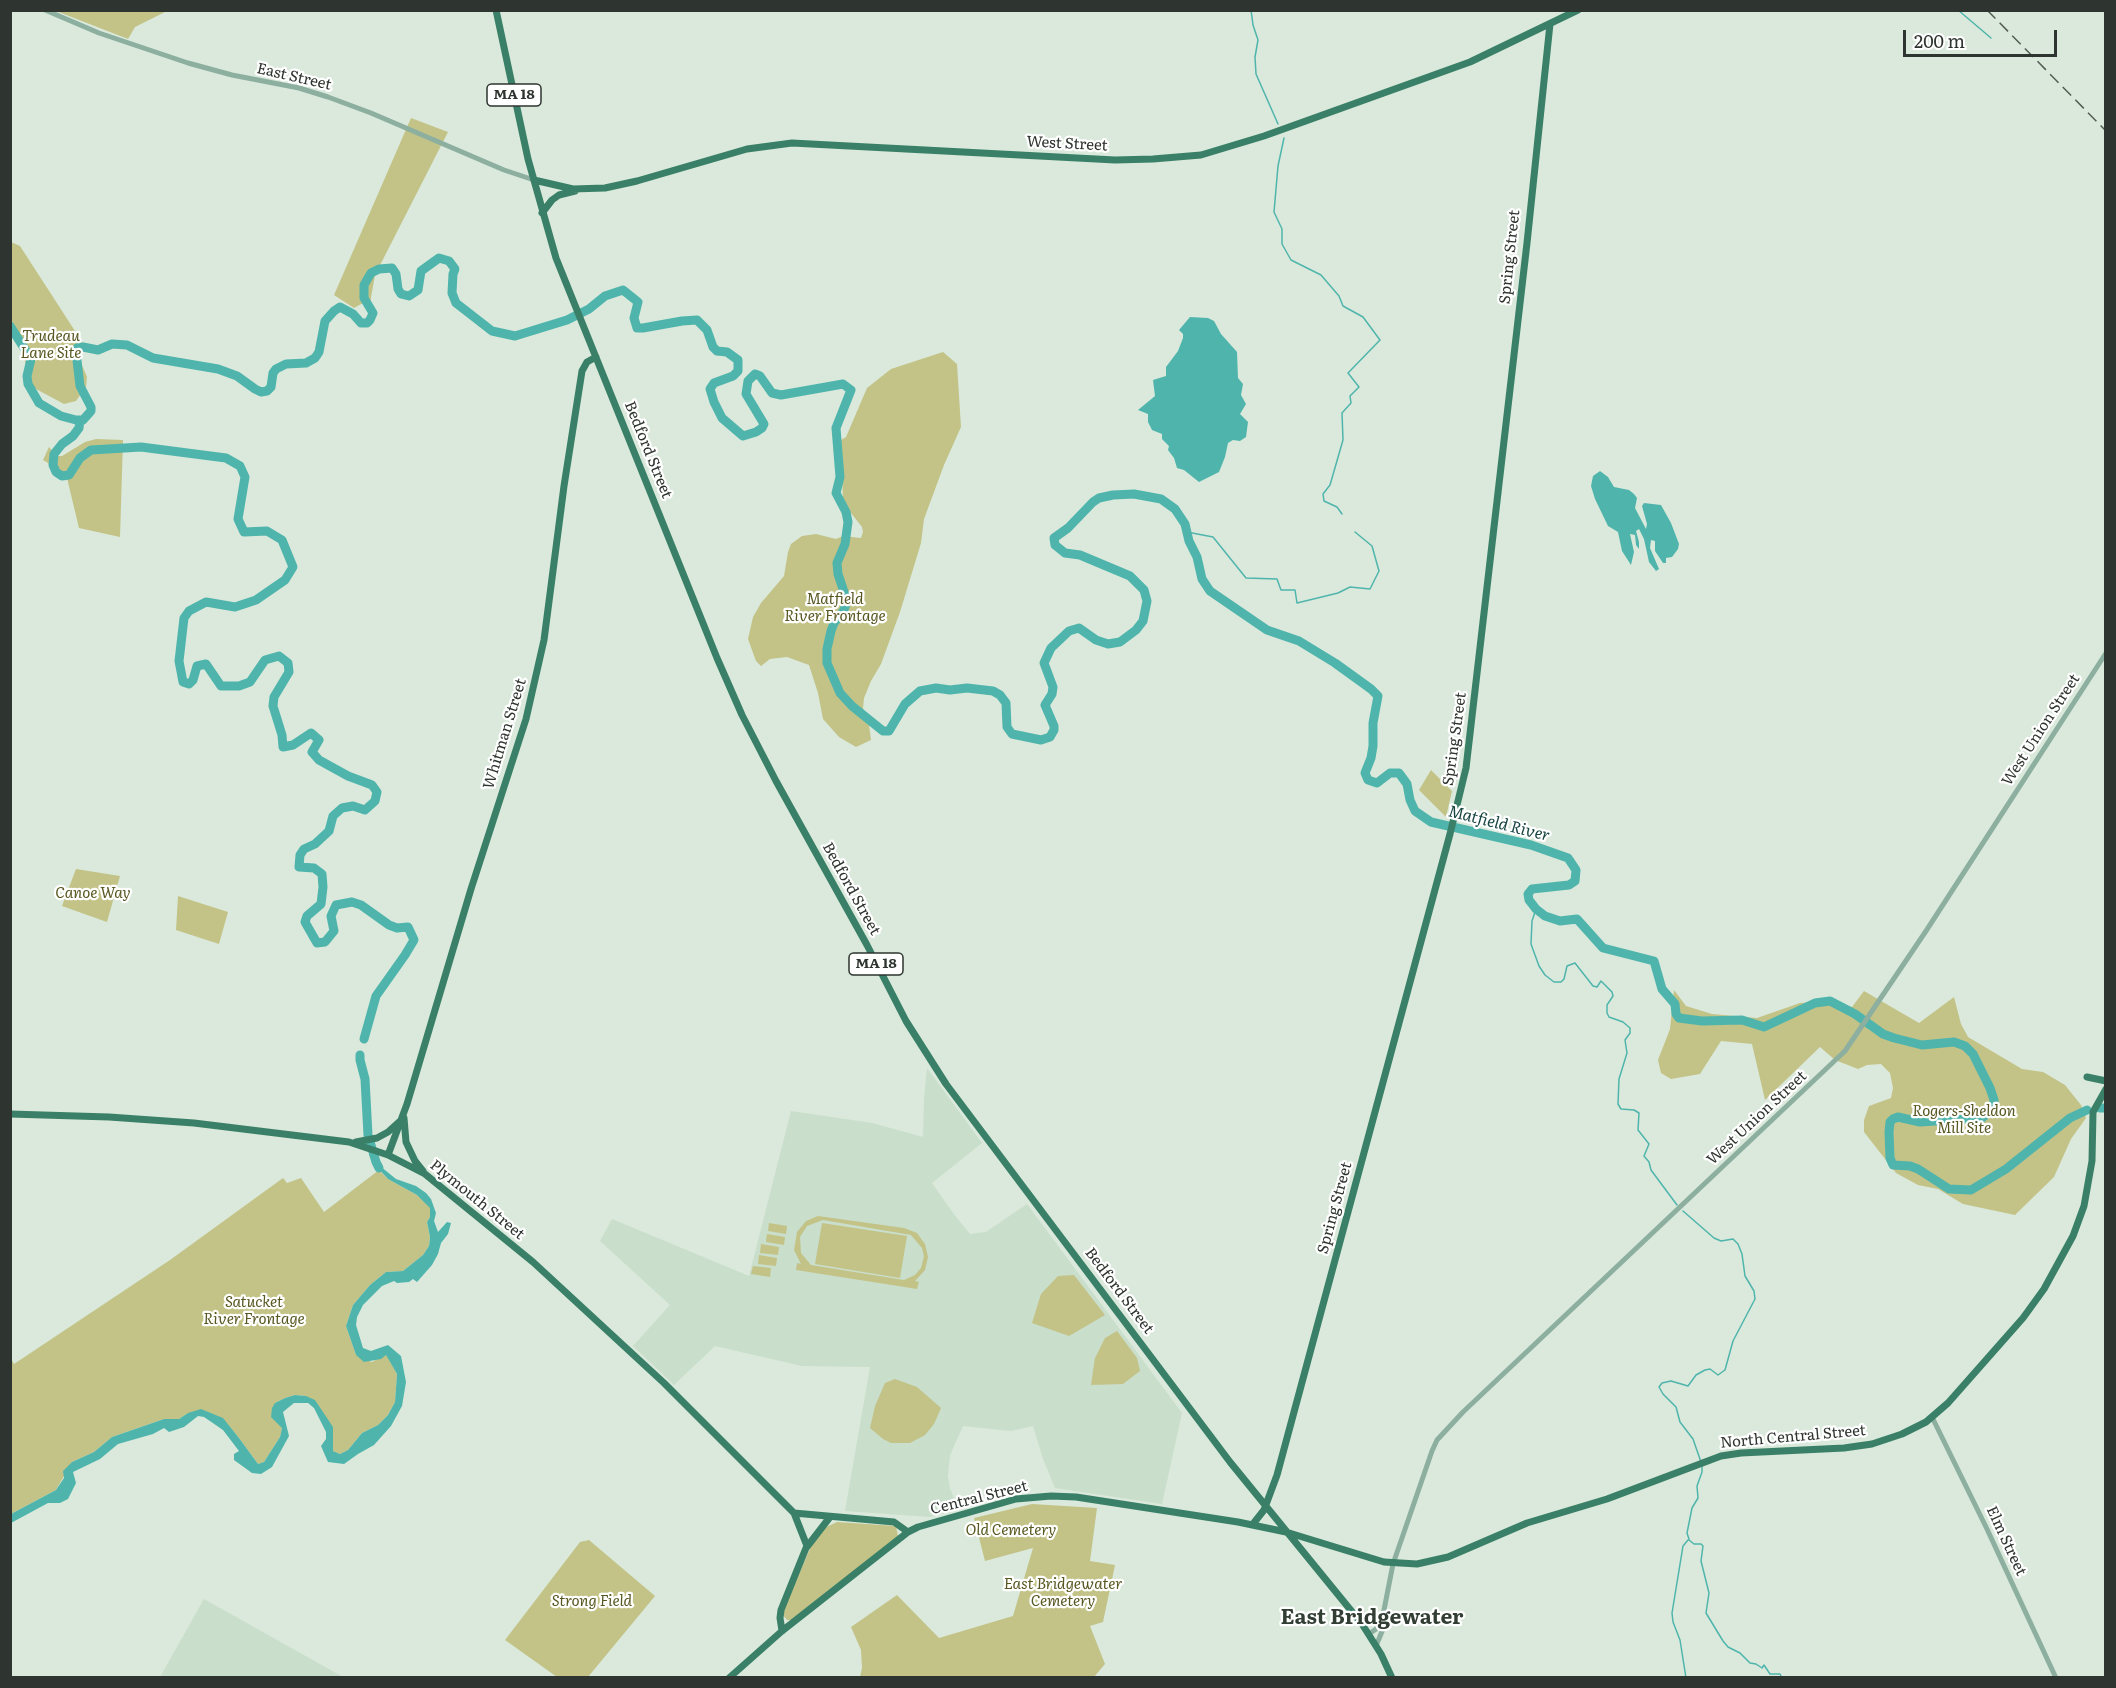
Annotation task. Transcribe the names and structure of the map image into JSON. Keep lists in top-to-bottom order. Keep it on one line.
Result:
{"streets":{"main road":["MA 18","West Street","Spring Street","Bedford Street","Whitman Street","Plymouth Street","North Central Street","Central Street"],"street":["East Street","West Union Street","Elm Street"]},"crossings":[["East Street","West Street"],["East Street","Bedford Street"],["West Street","Spring Street"],["West Street","Bedford Street"],["Spring Street","Bedford Street"],["Spring Street","Central Street"],["Bedford Street","West Union Street"],["Bedford Street","Whitman Street"],["Bedford Street","North Central Street"],["Bedford Street","Central Street"],["West Union Street","North Central Street"],["Whitman Street","Plymouth Street"],["North Central Street","Central Street"],["North Central Street","Elm Street"]],"districts":["East Bridgewater"],"water":["Matfield River"],"parks":["Trudeau Lane Site","Matfield River Frontage","Canoe Way","Rogers-Sheldon Mill Site","Satucket River Frontage","Old Cemetery","East Bridgewater Cemetery","Strong Field"],"scale_bar":"200 m"}
